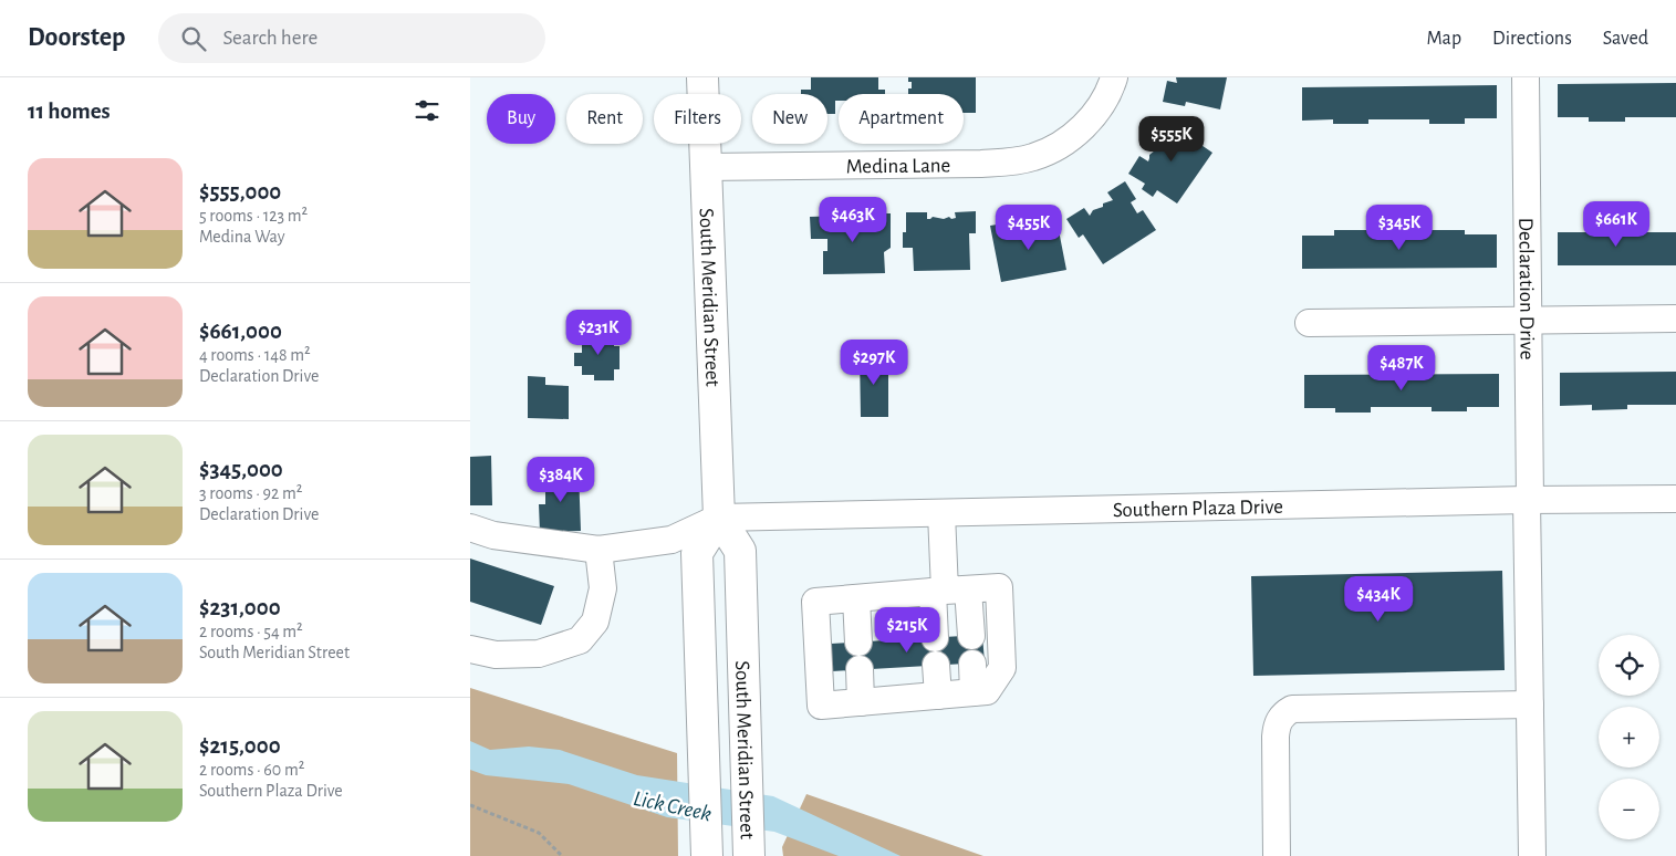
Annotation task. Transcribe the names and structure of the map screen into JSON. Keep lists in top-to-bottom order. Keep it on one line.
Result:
{"streets":{"main road":["South Meridian Street"],"street":["Medina Lane","Declaration Drive","Southern Plaza Drive"]},"crossings":[["Medina Lane","South Meridian Street"],["Declaration Drive","Southern Plaza Drive"],["South Meridian Street","Southern Plaza Drive"]],"water":["Lick Creek"],"page":{"header":"Doorstep","search":"Search here","nav":["Map","Directions","Saved"],"heading":"11 homes","chip":["Buy","Rent","Filters","New","Apartment"],"price":["$555K","$463K","$661K","$455K","$345K","$231K","$297K","$487K","$384K","$434K","$215K"],"list":[{"name":"$555,000","note":"5 rooms · 123 m² · Medina Way"},{"name":"$661,000","note":"4 rooms · 148 m² · Declaration Drive"},{"name":"$345,000","note":"3 rooms · 92 m² · Declaration Drive"},{"name":"$231,000","note":"2 rooms · 54 m² · South Meridian Street"},{"name":"$215,000","note":"2 rooms · 60 m² · Southern Plaza Drive"}],"map_buttons":["+","−"]}}
